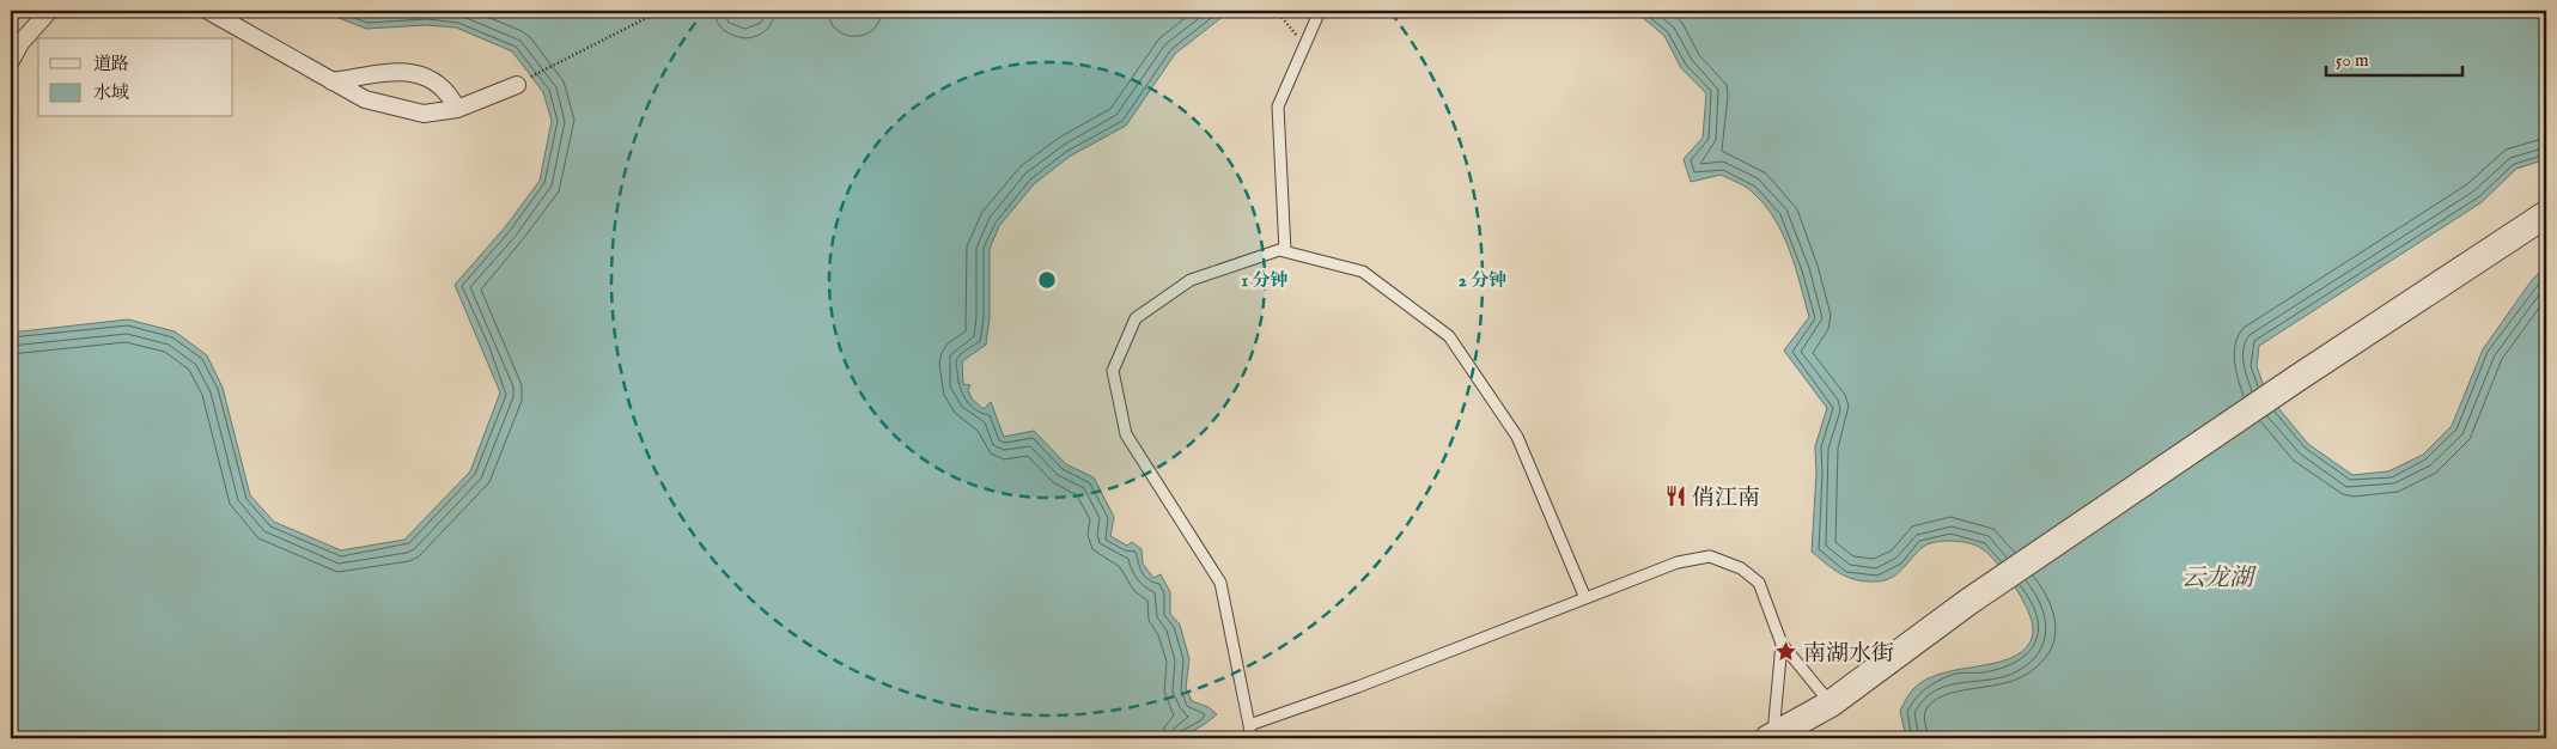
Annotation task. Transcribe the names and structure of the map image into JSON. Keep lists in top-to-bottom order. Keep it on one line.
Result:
{"water":["云龙湖"],"places":{"restaurant":["俏江南"],"place":["南湖水街"]},"legend":["道路","水域"],"scale_bar":"50 m","rings":["1 分钟","2 分钟"]}
